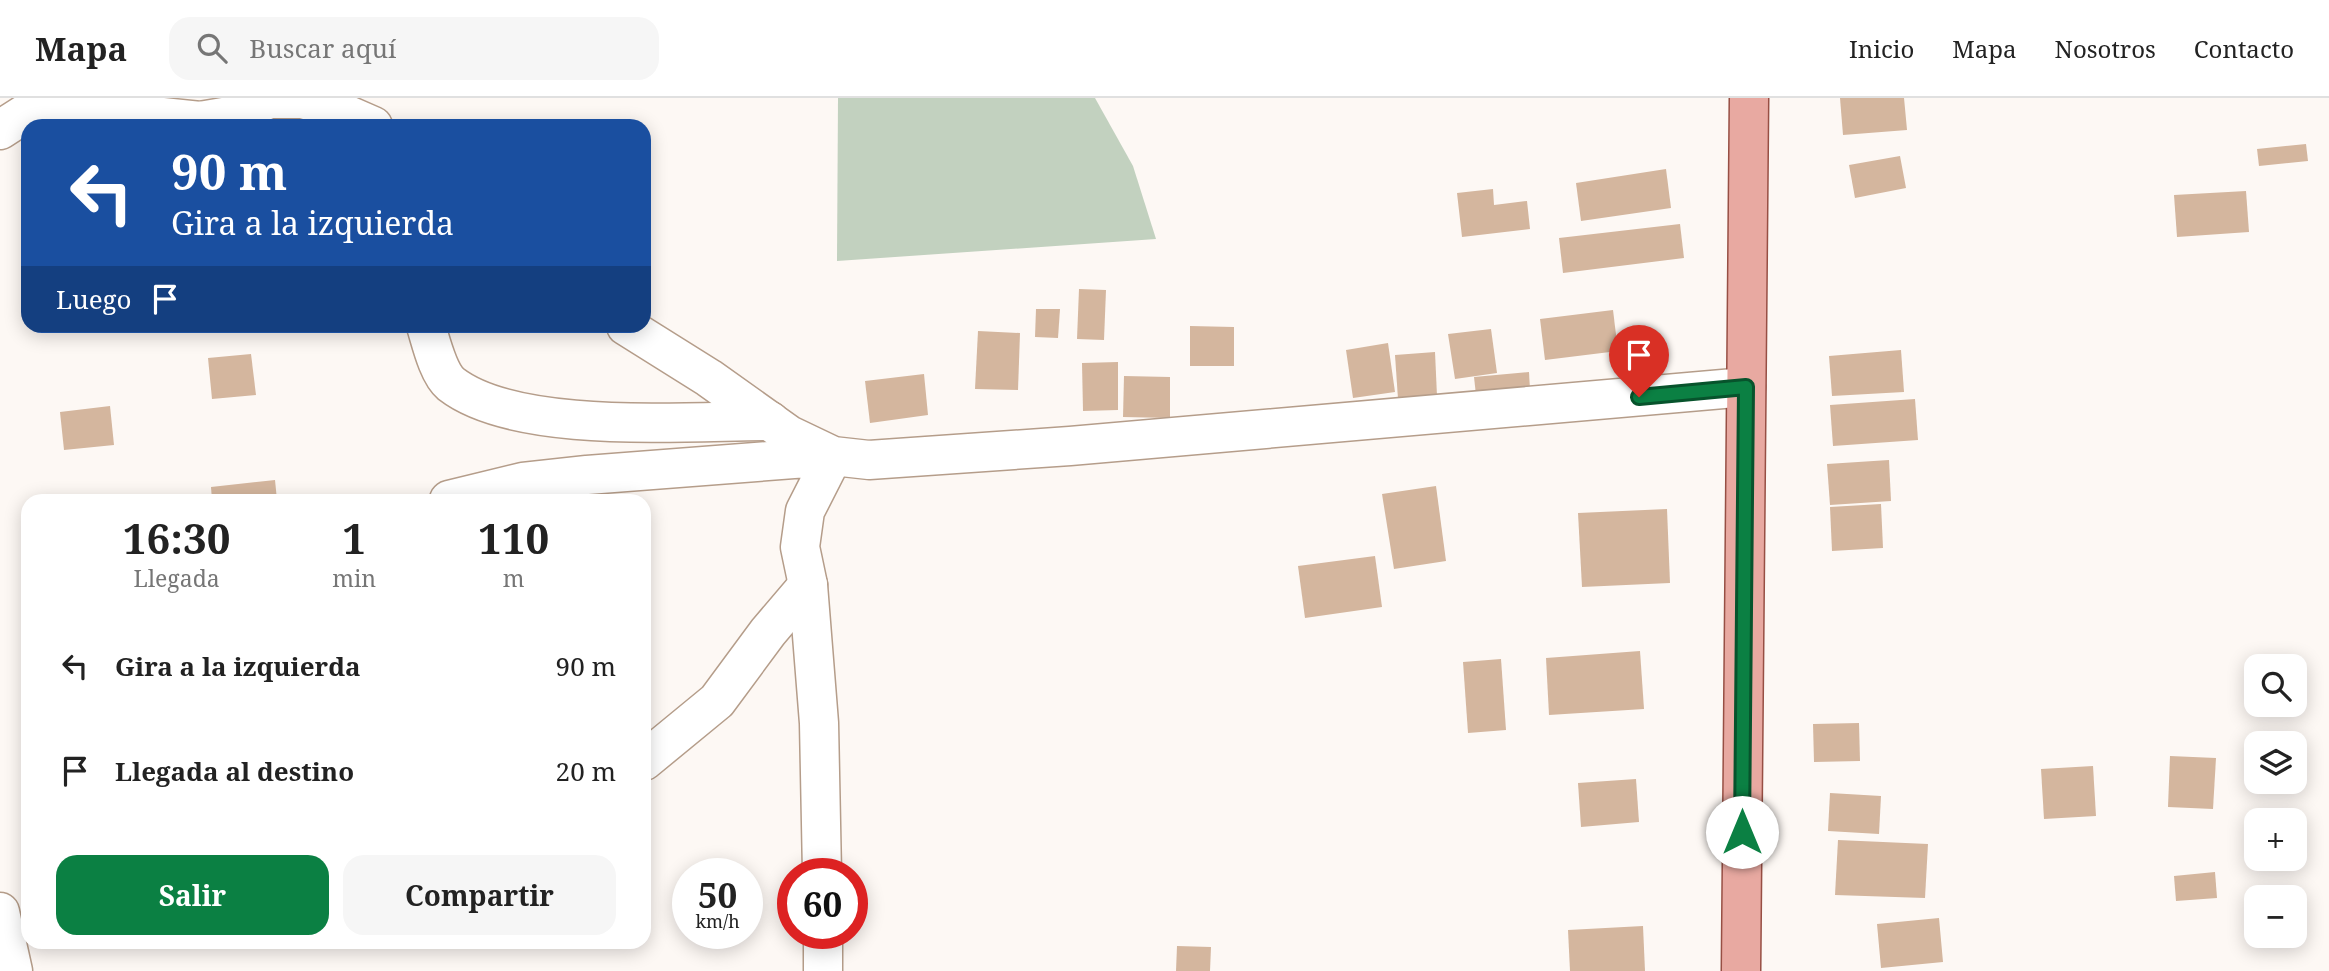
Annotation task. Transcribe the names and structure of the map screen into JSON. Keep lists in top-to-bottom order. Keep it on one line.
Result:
{"page":{"header":"Mapa","search":"Buscar aquí","nav":["Inicio","Mapa","Nosotros","Contacto"],"turn":["90 m","Gira a la izquierda"],"then":"Luego","eta":["16:30","Llegada","1","min","110","m"],"list":[{"name":"Gira a la izquierda","value":"90 m"},{"name":"Llegada al destino","value":"20 m"}],"map_buttons":["+","−"],"buttons":["Salir","Compartir"],"speed":"50 km/h","limit":"60"}}
